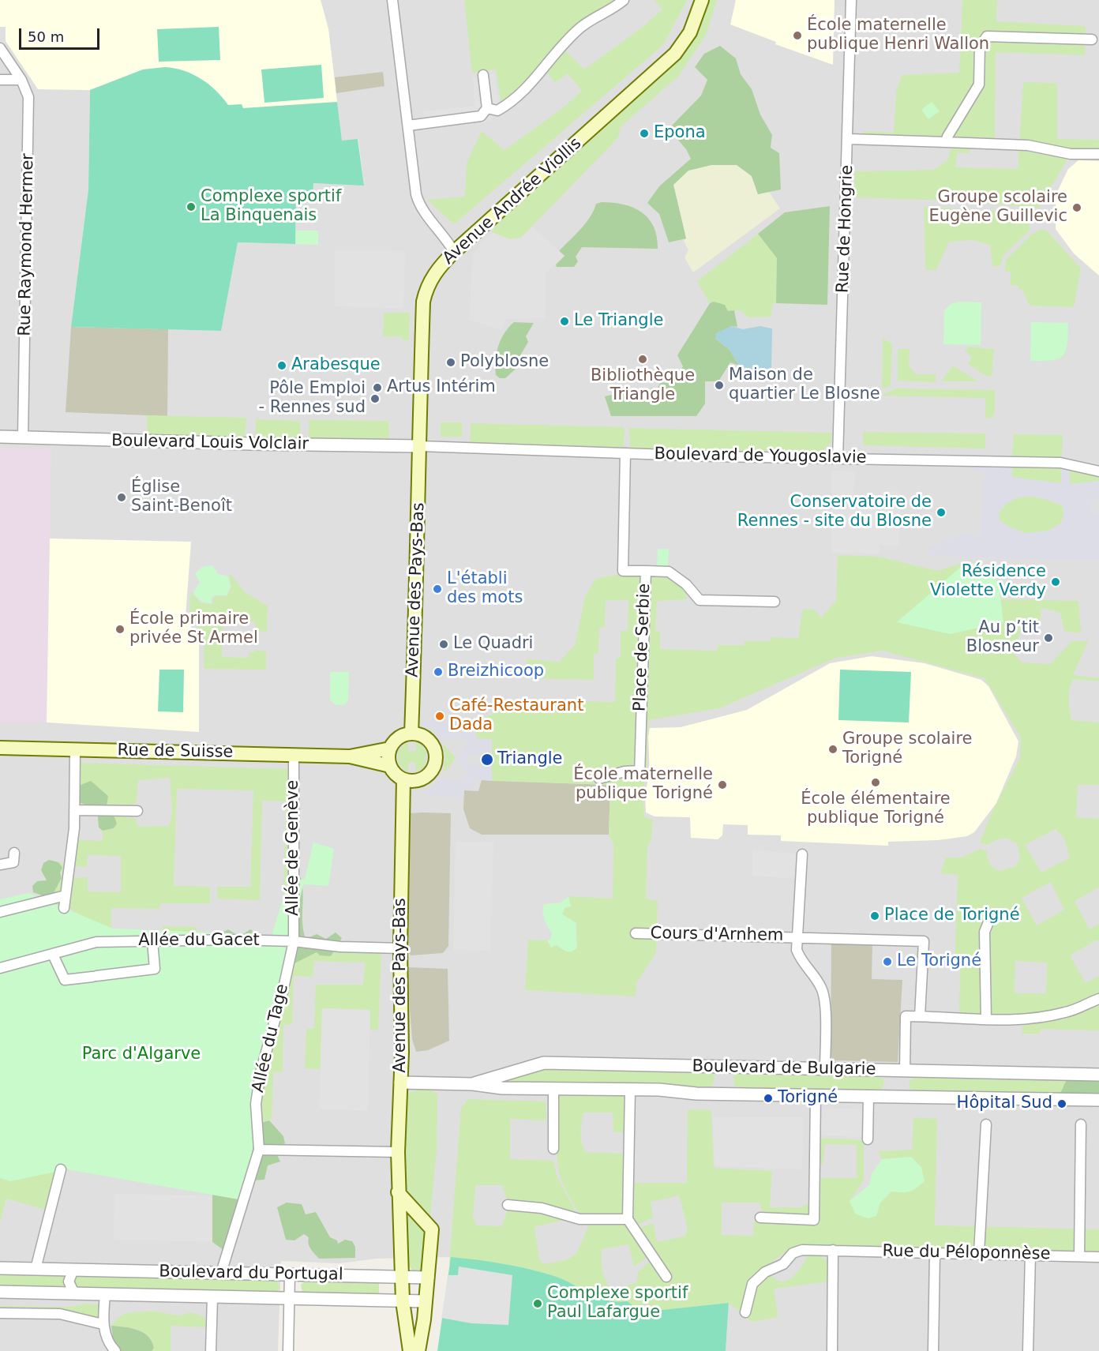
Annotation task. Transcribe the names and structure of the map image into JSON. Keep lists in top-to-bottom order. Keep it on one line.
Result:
{"streets":{"main road":["Avenue Andrée Viollis","Avenue des Pays-Bas","Rue de Suisse"],"street":["Rue de Hongrie","Rue Raymond Hermer","Boulevard Louis Volclair","Boulevard de Yougoslavie","Place de Serbie","Allée de Genève","Cours d'Arnhem","Allée du Gacet","Allée du Tage","Boulevard de Bulgarie","Rue du Péloponnèse","Boulevard du Portugal"]},"crossings":[["Avenue Andrée Viollis","Boulevard Louis Volclair"],["Avenue Andrée Viollis","Boulevard de Yougoslavie"],["Avenue Andrée Viollis","Avenue des Pays-Bas"],["Rue de Hongrie","Boulevard de Yougoslavie"],["Rue Raymond Hermer","Boulevard Louis Volclair"],["Boulevard Louis Volclair","Boulevard de Yougoslavie"],["Boulevard Louis Volclair","Avenue des Pays-Bas"],["Boulevard de Yougoslavie","Avenue des Pays-Bas"],["Boulevard de Yougoslavie","Place de Serbie"],["Avenue des Pays-Bas","Rue de Suisse"],["Avenue des Pays-Bas","Allée du Gacet"],["Avenue des Pays-Bas","Boulevard de Bulgarie"],["Avenue des Pays-Bas","Boulevard du Portugal"],["Rue de Suisse","Allée de Genève"],["Allée de Genève","Allée du Gacet"],["Allée de Genève","Allée du Tage"],["Allée du Gacet","Allée du Tage"],["Allée du Tage","Boulevard du Portugal"]],"parks":["Parc d'Algarve"],"places":["École maternelle publique Henri Wallon","Epona","Complexe sportif La Binquenais","Groupe scolaire Eugène Guillevic","Le Triangle","Bibliothèque Triangle","Polyblosne","Arabesque","Maison de quartier Le Blosne","Artus Intérim","Pôle Emploi - Rennes sud","Église Saint-Benoît","Conservatoire de Rennes - site du Blosne","Résidence Violette Verdy","L'établi des mots","École primaire privée St Armel","Au p’tit Blosneur","Le Quadri","Breizhicoop","Café-Restaurant Dada","Groupe scolaire Torigné","Triangle","École élémentaire publique Torigné","École maternelle publique Torigné","Place de Torigné","Le Torigné","Torigné","Hôpital Sud","Complexe sportif Paul Lafargue"],"scale_bar":"50 m"}
